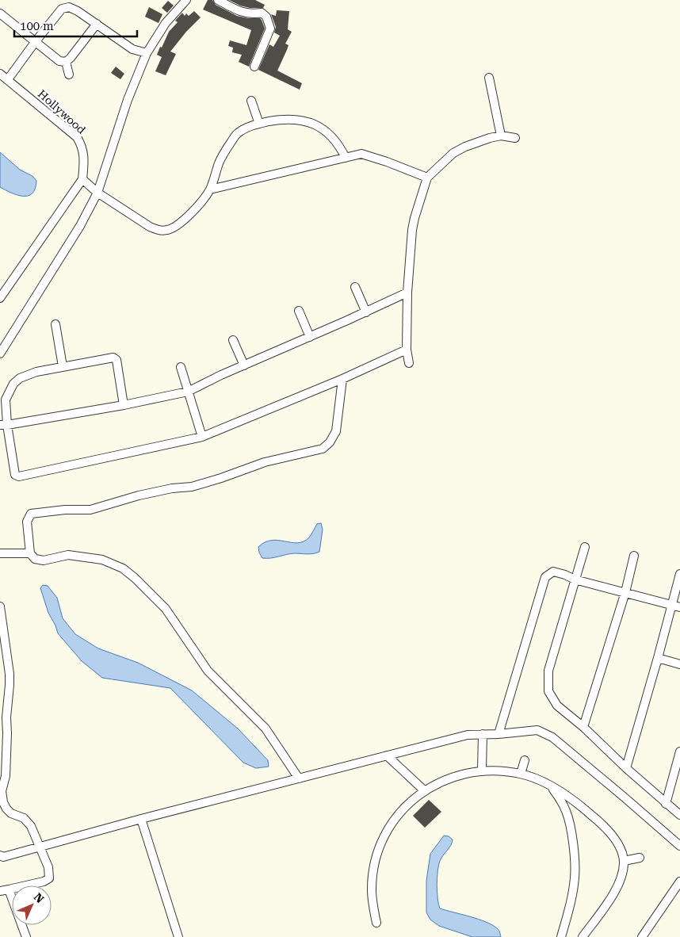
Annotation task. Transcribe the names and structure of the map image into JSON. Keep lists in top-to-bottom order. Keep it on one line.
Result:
{"streets":{"street":["Hollywood"]},"scale_bar":"100 m","north":"top right"}
